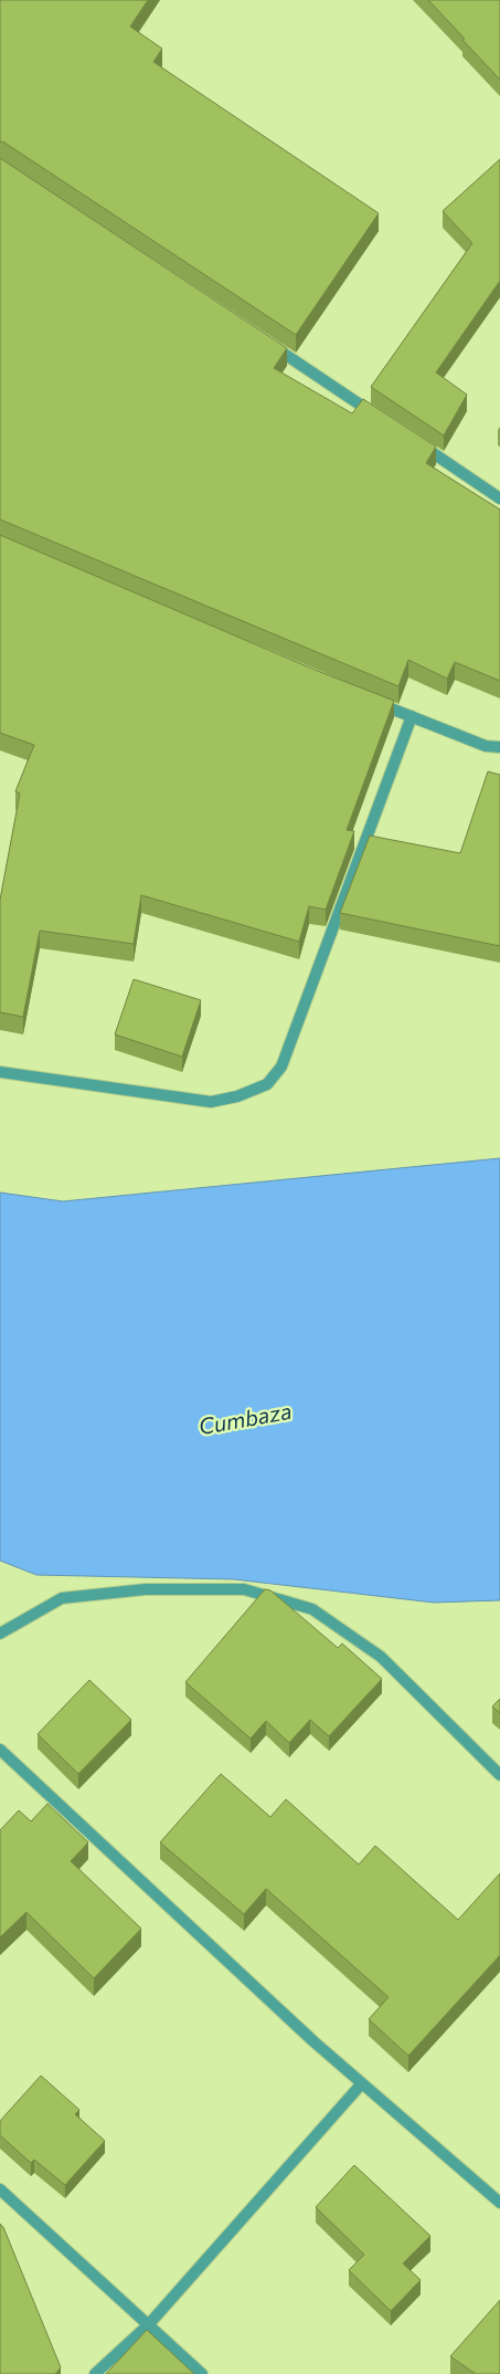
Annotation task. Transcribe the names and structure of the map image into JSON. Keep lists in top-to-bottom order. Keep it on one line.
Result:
{"water":["Cumbaza"]}
